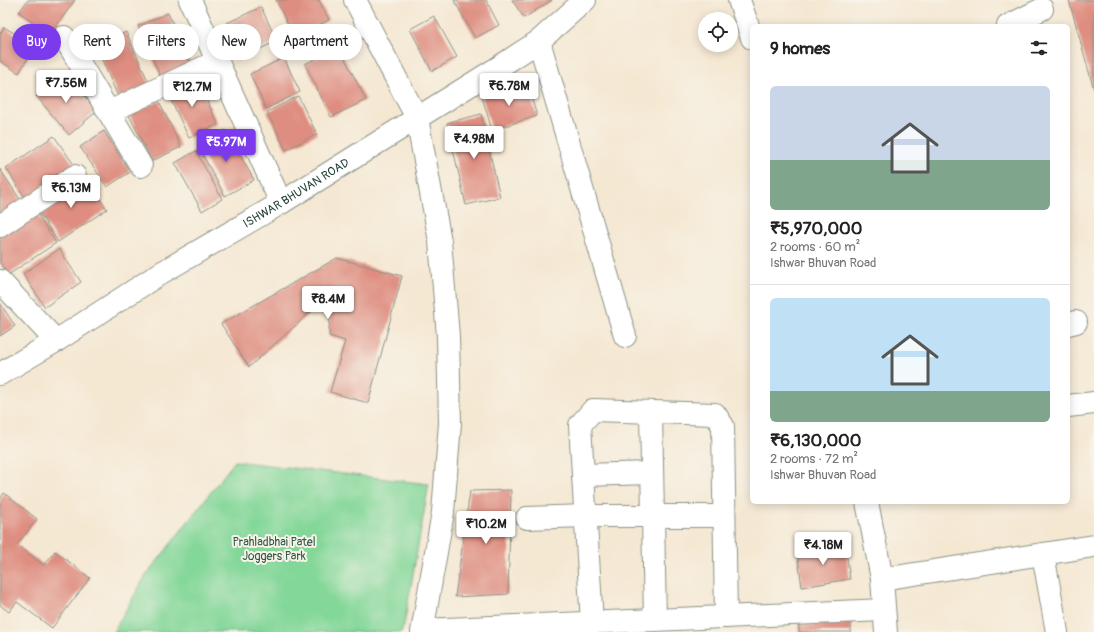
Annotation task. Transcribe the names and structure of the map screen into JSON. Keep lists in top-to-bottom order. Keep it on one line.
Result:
{"streets":{"street":["ISHWAR BHUVAN ROAD"]},"parks":["Prahladbhai Patel Joggers Park"],"page":{"chip":["Buy","Rent","Filters","New","Apartment"],"heading":"9 homes","price":["₹7.56M","₹6.78M","₹12.7M","₹4.98M","₹5.97M","₹6.13M","₹8.4M","₹10.2M","₹4.18M"],"list":[{"name":"₹5,970,000","note":"2 rooms · 60 m² · Ishwar Bhuvan Road"},{"name":"₹6,130,000","note":"2 rooms · 72 m² · Ishwar Bhuvan Road"}]}}
